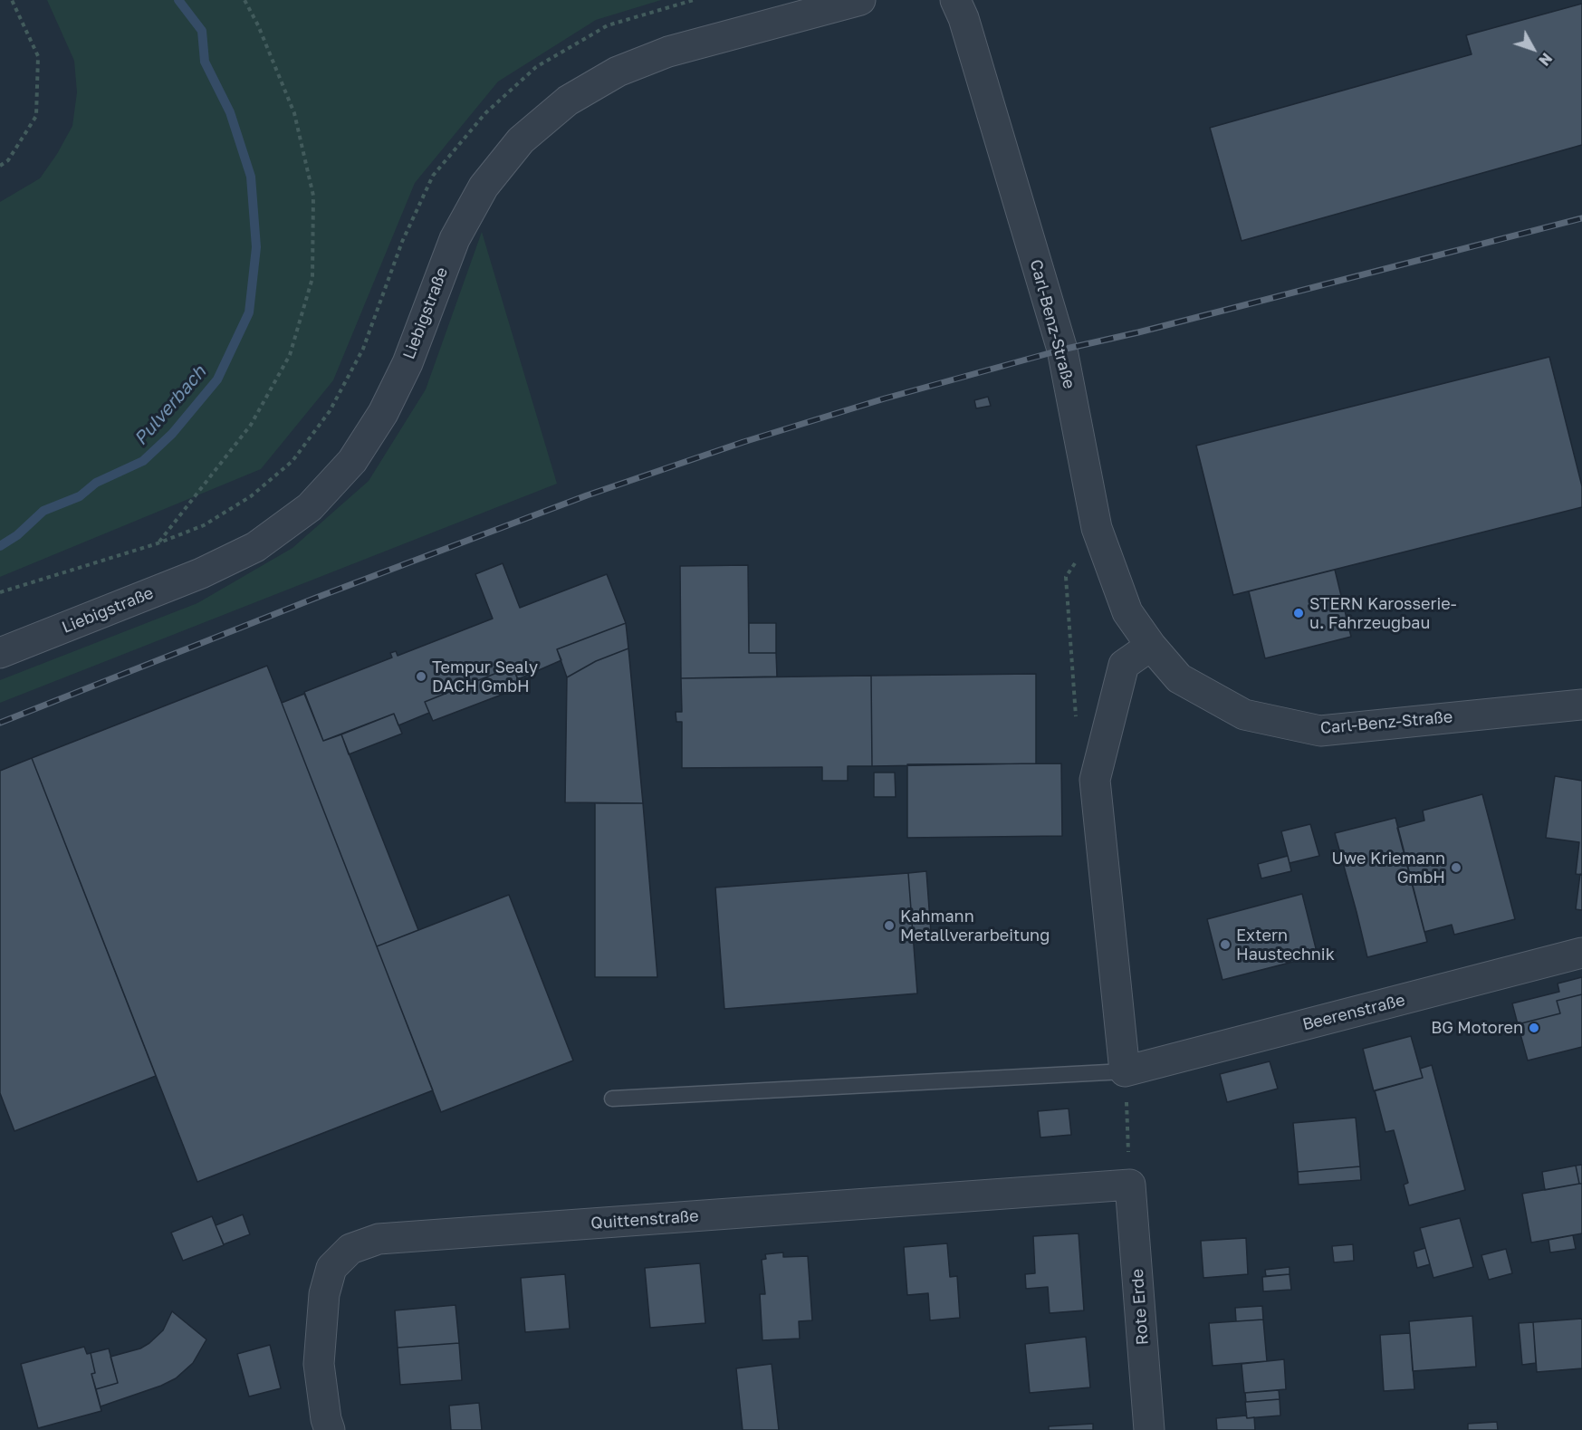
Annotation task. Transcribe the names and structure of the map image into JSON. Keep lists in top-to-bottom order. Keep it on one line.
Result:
{"streets":{"street":["Liebigstraße","Carl-Benz-Straße","Beerenstraße","Quittenstraße","Rote Erde"]},"crossings":[["Quittenstraße","Rote Erde"]],"water":["Pulverbach"],"places":["STERN Karosserie- u. Fahrzeugbau","Tempur Sealy DACH GmbH","Uwe Kriemann GmbH","Kahmann Metallverarbeitung","Extern Haustechnik","BG Motoren"],"north":"bottom right"}
